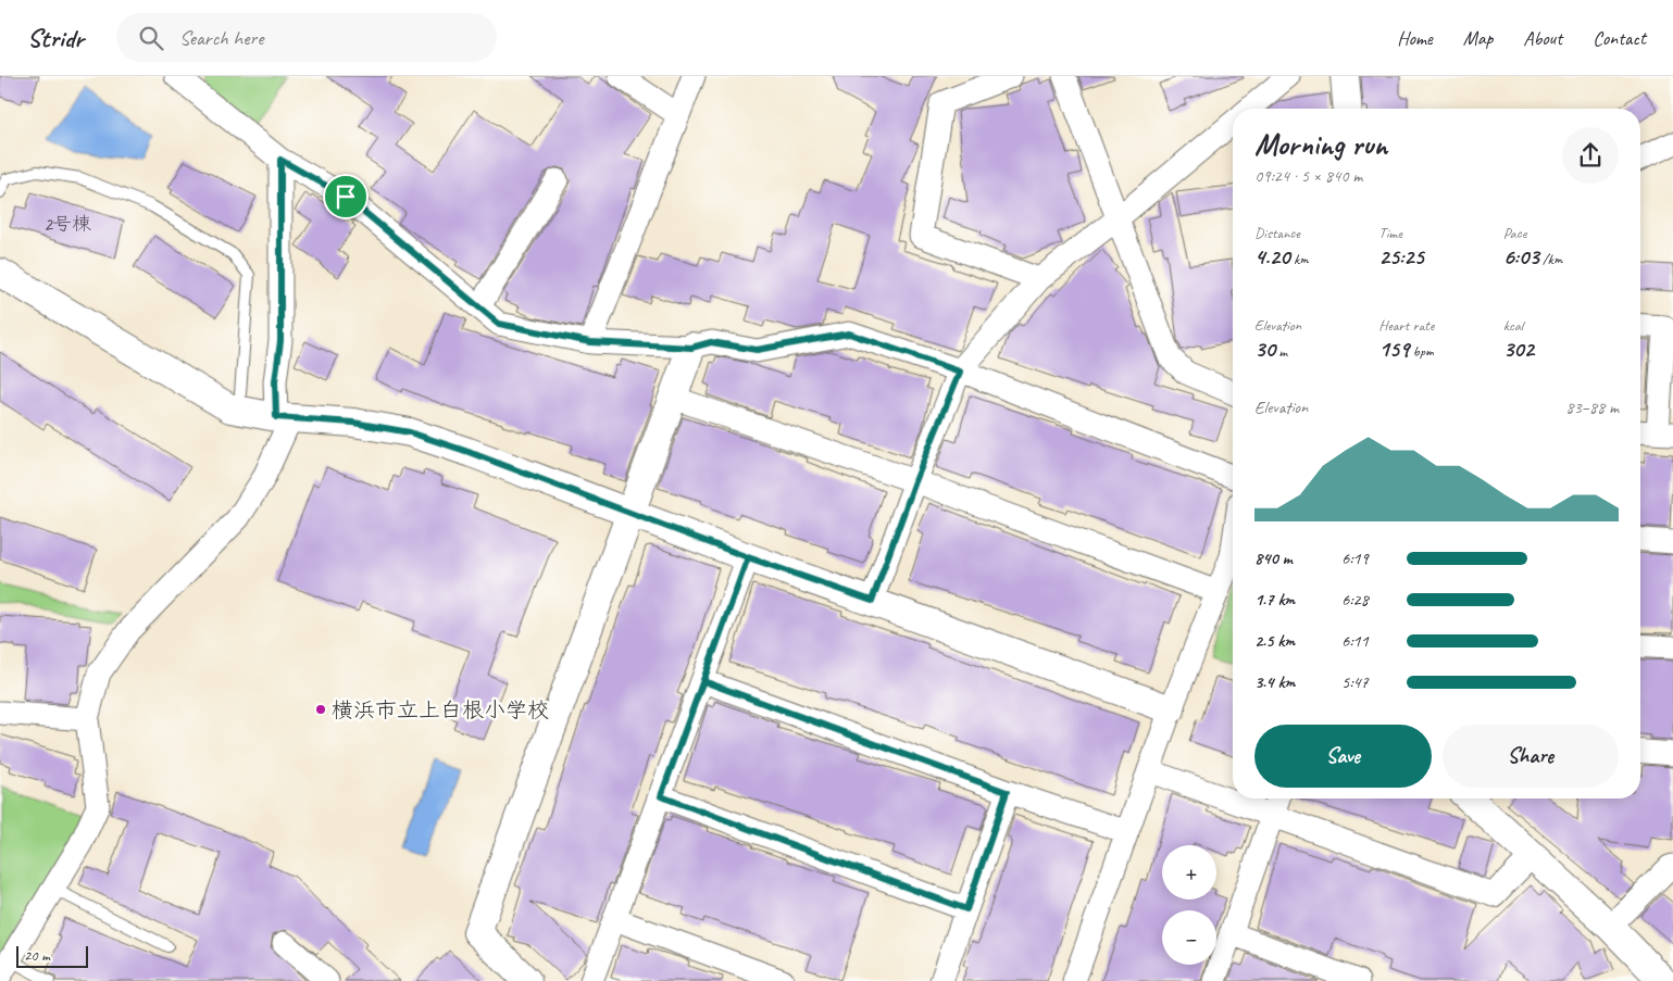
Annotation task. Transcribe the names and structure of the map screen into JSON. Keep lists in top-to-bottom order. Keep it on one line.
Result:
{"places":["横浜市立上白根小学校"],"house_numbers":["2号棟"],"scale_bar":"20 m","page":{"header":"Stridr","search":"Search here","nav":["Home","Map","About","Contact"],"heading":["Morning run","09:24 · 5 × 840 m"],"stats":[["Distance","4.20 km"],["Time","25:25"],["Pace","6:03 /km"],["Elevation","30 m"],["Heart rate","159 bpm"],["kcal","302"]],"chart":["Elevation","83–88 m"],"list":[{"name":"840 m","note":"6:19"},{"name":"1.7 km","note":"6:28"},{"name":"2.5 km","note":"6:11"},{"name":"3.4 km","note":"5:47"}],"buttons":["Save","Share"],"map_buttons":["+","−"],"scale":"20 m"}}
